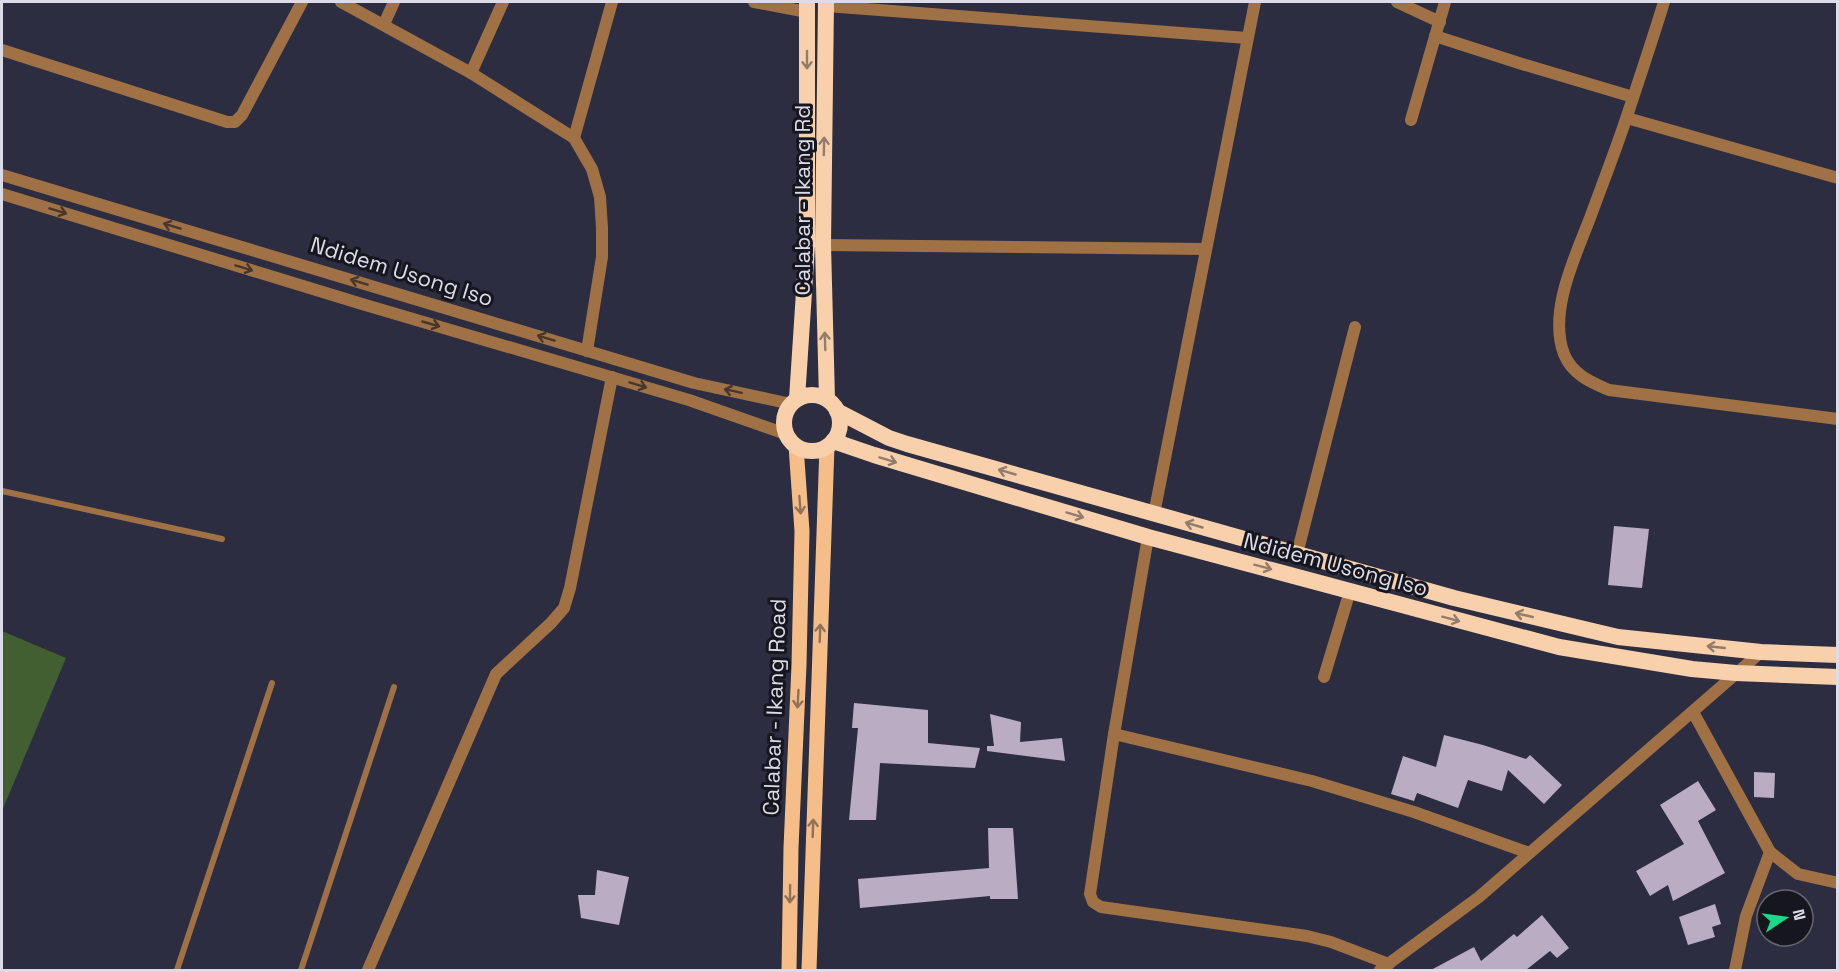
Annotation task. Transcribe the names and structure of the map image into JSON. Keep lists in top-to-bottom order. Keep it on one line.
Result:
{"streets":{"highway":["Calabar - Ikang Rd","Ndidem Usong Iso"],"main road":["Calabar - Ikang Road"]},"crossings":[["Calabar - Ikang Rd","Ndidem Usong Iso"],["Calabar - Ikang Rd","Calabar - Ikang Road"],["Ndidem Usong Iso","Calabar - Ikang Road"]],"north":"right"}
